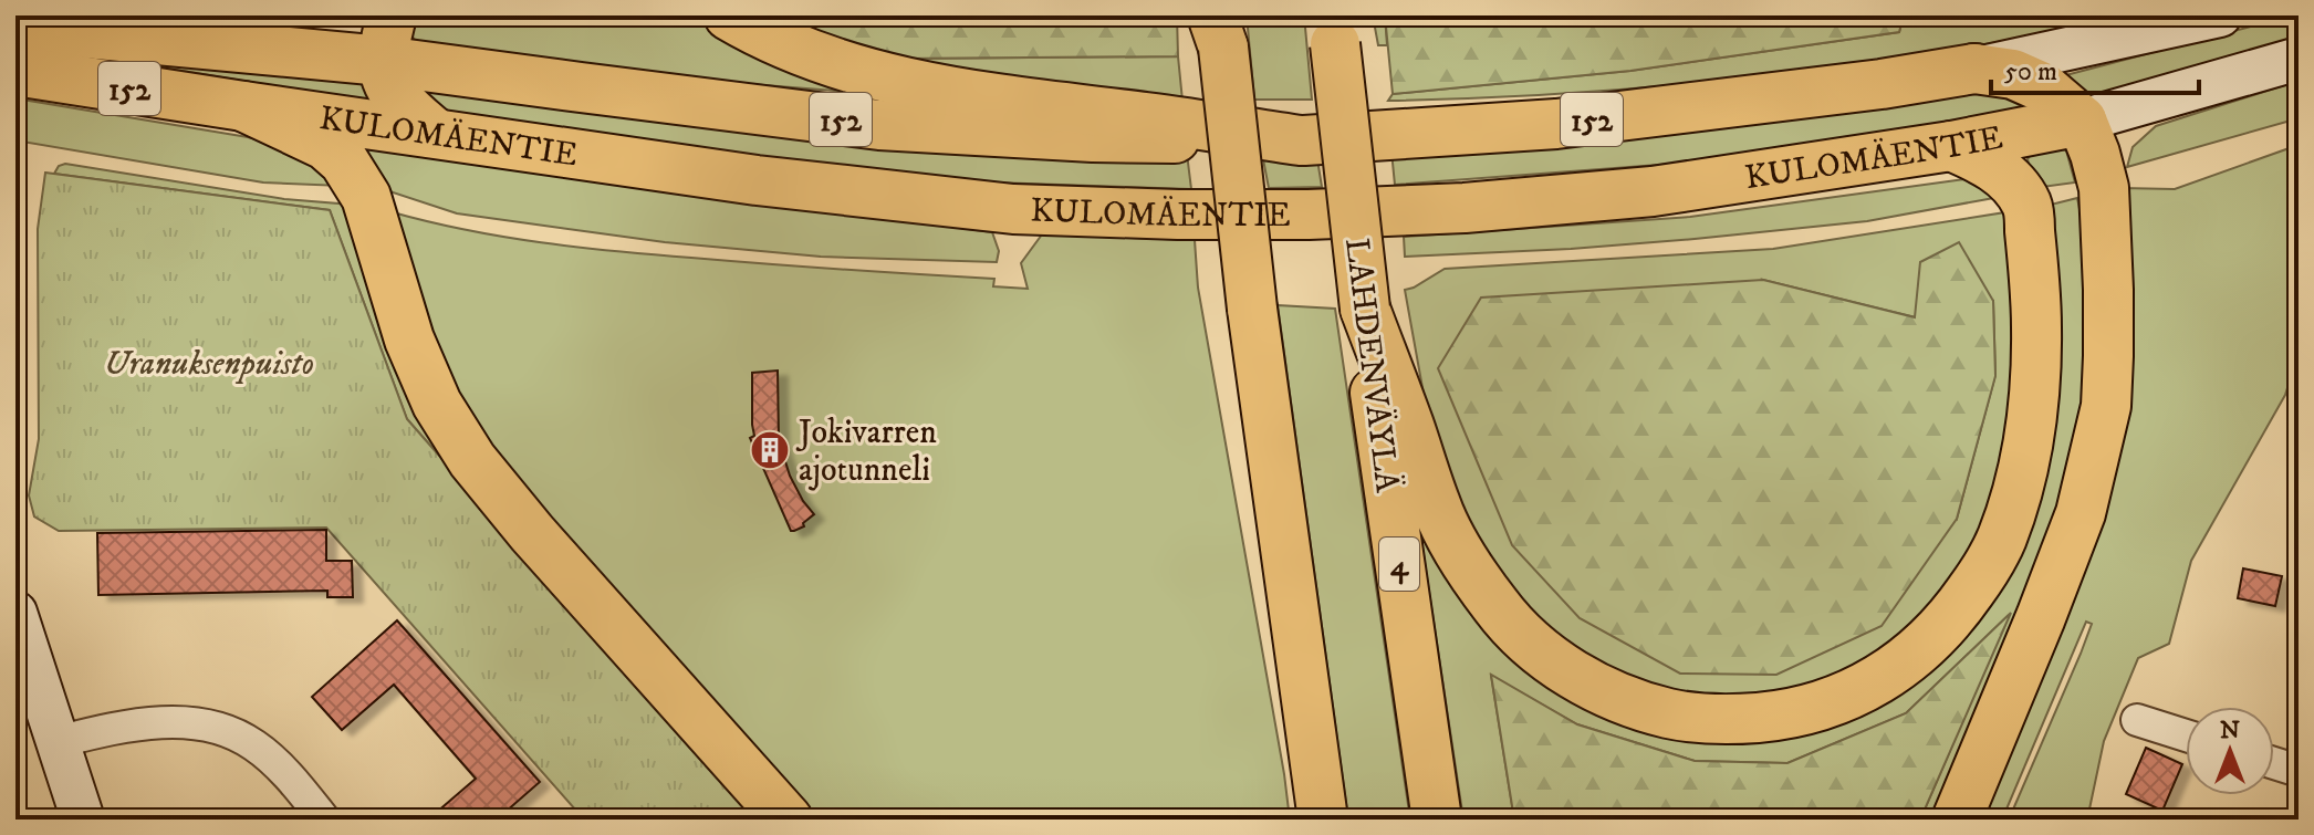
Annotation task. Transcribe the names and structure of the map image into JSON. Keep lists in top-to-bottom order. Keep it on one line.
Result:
{"streets":{"main road":["152","KULOMÄENTIE","LAHDENVÄYLÄ","4"]},"parks":["Uranuksenpuisto"],"places":{"building":["Jokivarren ajotunneli"]},"scale_bar":"50 m","north":"top"}
